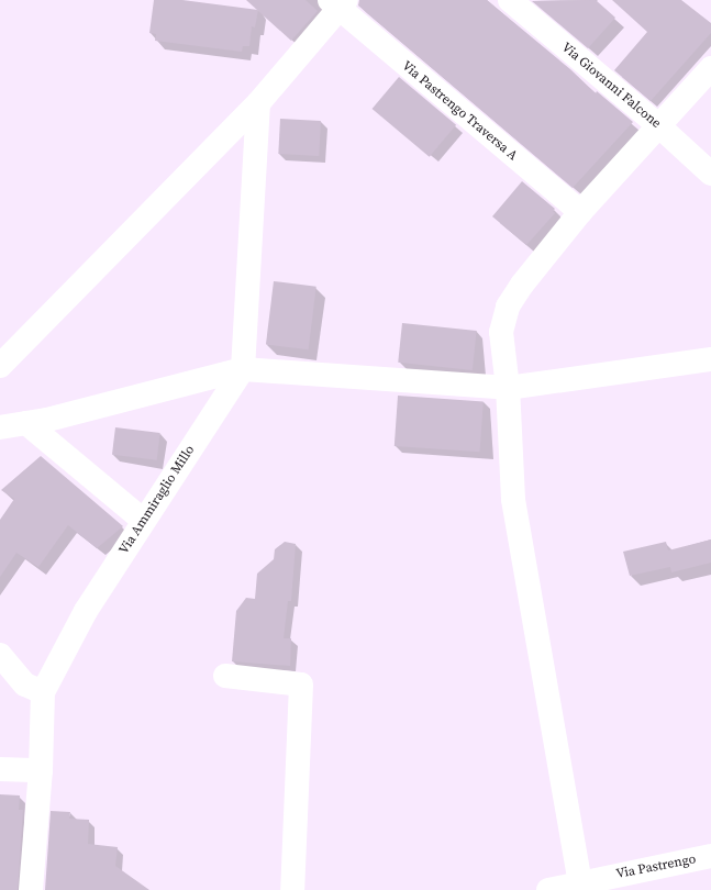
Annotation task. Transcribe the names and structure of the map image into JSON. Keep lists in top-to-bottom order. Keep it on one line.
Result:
{"streets":{"street":["Via Giovanni Falcone","Via Pastrengo Traversa A","Via Ammiraglio Millo","Via Pastrengo"]}}
